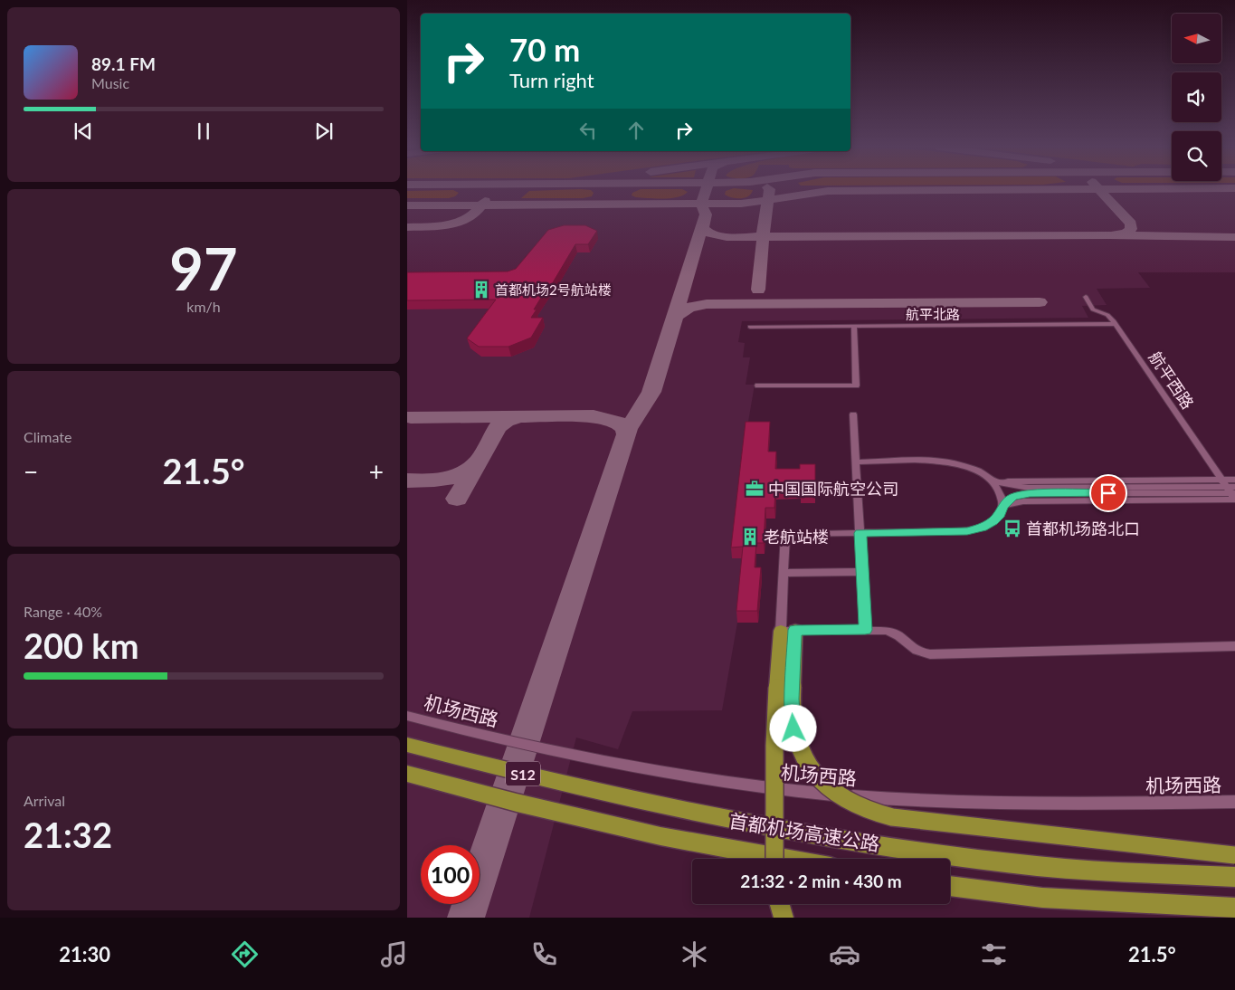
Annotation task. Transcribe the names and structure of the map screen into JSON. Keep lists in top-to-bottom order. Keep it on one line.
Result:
{"streets":{"highway":["S12","首都机场高速公路"],"street":["航平北路","航平西路","机场西路"]},"crossings":[["航平北路","航平西路"]],"places":{"building":["首都机场2号航站楼","老航站楼"],"office":["中国国际航空公司"],"bus stop":["首都机场路北口"]},"north":"left","page":{"turn":["70 m","Turn right"],"song":["89.1 FM","Music"],"tile":[["97","km/h"],"Climate",["Range · 40%","200 km"],["Arrival","21:32"]],"heat":["−","21.5°","+"],"limit":"100","trip":"21:32 · 2 min · 430 m","tabs":["21:30","21.5°"]}}
